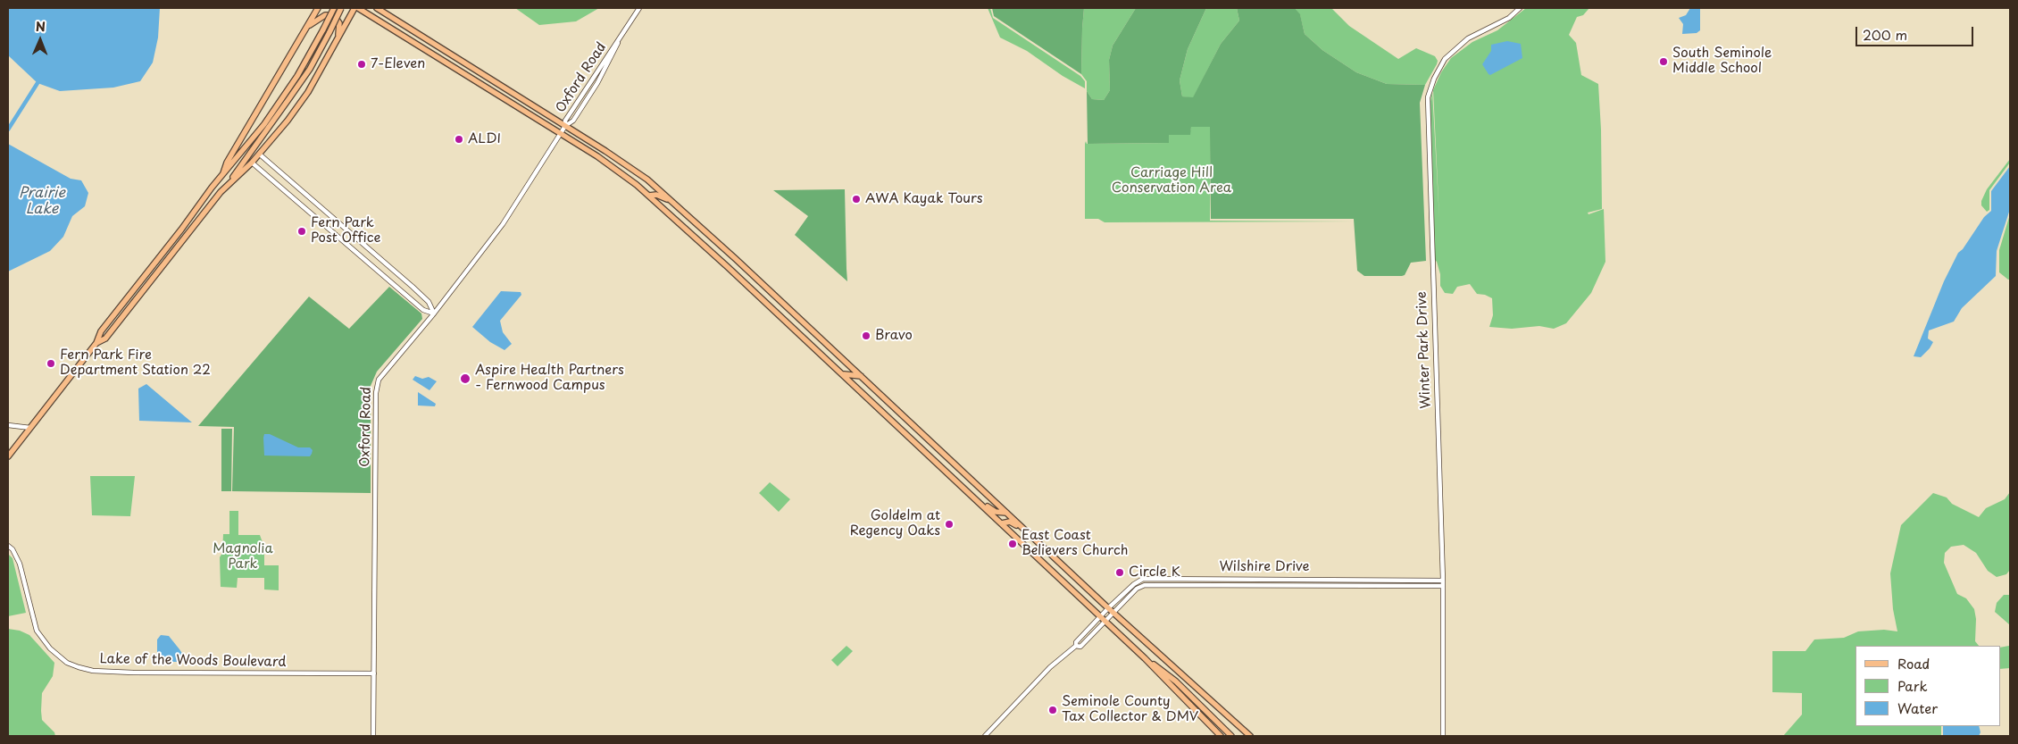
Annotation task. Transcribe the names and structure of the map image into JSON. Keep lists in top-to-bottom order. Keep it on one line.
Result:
{"streets":{"street":["Oxford Road","Winter Park Drive","Wilshire Drive","Lake of the Woods Boulevard"]},"crossings":[["Oxford Road","Lake of the Woods Boulevard"],["Winter Park Drive","Wilshire Drive"]],"water":["Prairie Lake"],"parks":["Carriage Hill Conservation Area","Magnolia Park"],"places":["South Seminole Middle School","7-Eleven","ALDI","AWA Kayak Tours","Fern Park Post Office","Bravo","Fern Park Fire Department Station 22","Aspire Health Partners - Fernwood Campus","Goldelm at Regency Oaks","East Coast Believers Church","Circle K","Seminole County Tax Collector & DMV"],"legend":["Road","Park","Water"],"scale_bar":"200 m","north":"top"}
